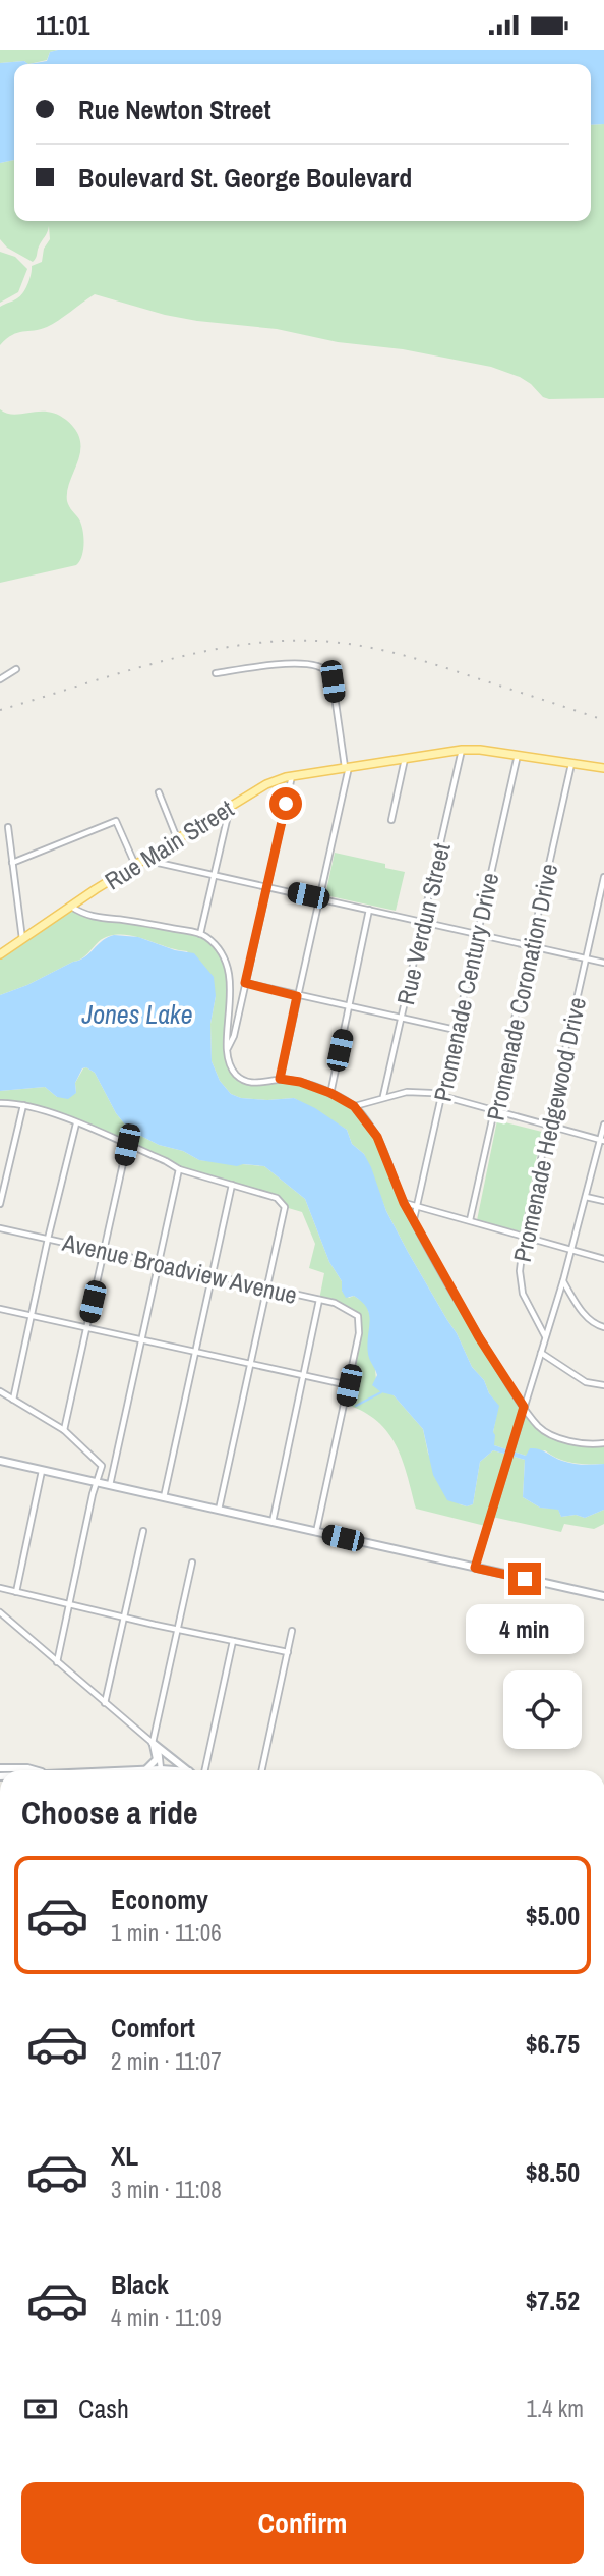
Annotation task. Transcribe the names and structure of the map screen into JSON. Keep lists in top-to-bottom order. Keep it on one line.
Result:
{"streets":{"main road":["Rue Main Street"],"street":["Rue Verdun Street","Promenade Century Drive","Promenade Coronation Drive","Promenade Hedgewood Drive","Avenue Broadview Avenue"]},"crossings":[["Rue Main Street","Rue Verdun Street"],["Rue Main Street","Promenade Century Drive"],["Rue Main Street","Promenade Coronation Drive"]],"water":["Jones Lake"],"page":{"status":"11:01","banner":["Rue Newton Street","Boulevard St. George Boulevard"],"bubble":"4 min","heading":"Choose a ride","list":[{"name":"Economy","note":"1 min · 11:06","value":"$5.00"},{"name":"Comfort","note":"2 min · 11:07","value":"$6.75"},{"name":"XL","note":"3 min · 11:08","value":"$8.50"},{"name":"Black","note":"4 min · 11:09","value":"$7.52"}],"pay":["Cash","1.4 km"],"buttons":"Confirm"}}
